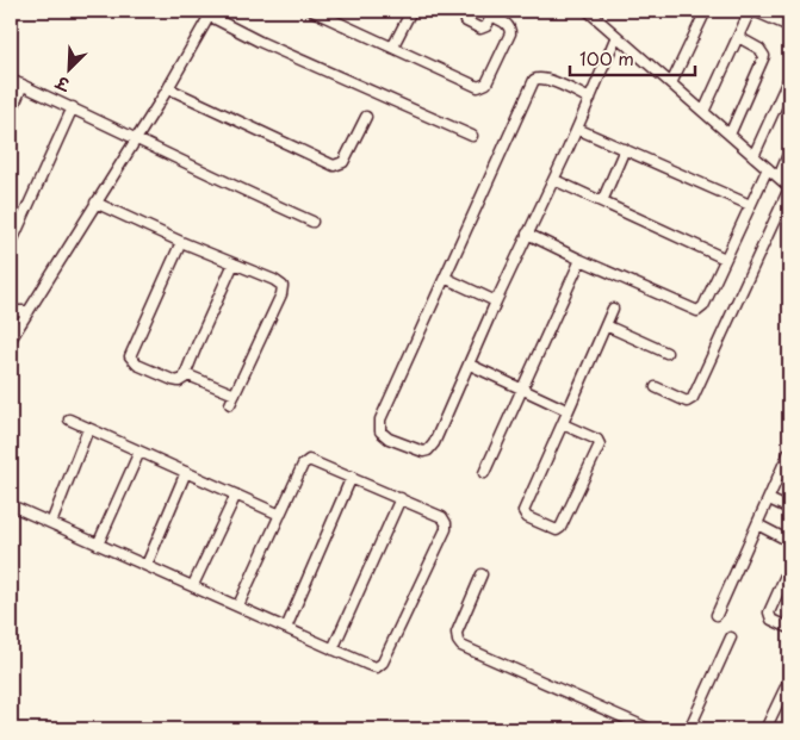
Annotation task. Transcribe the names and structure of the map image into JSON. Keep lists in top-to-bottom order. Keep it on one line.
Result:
{"scale_bar":"100 m","north":"bottom left"}
